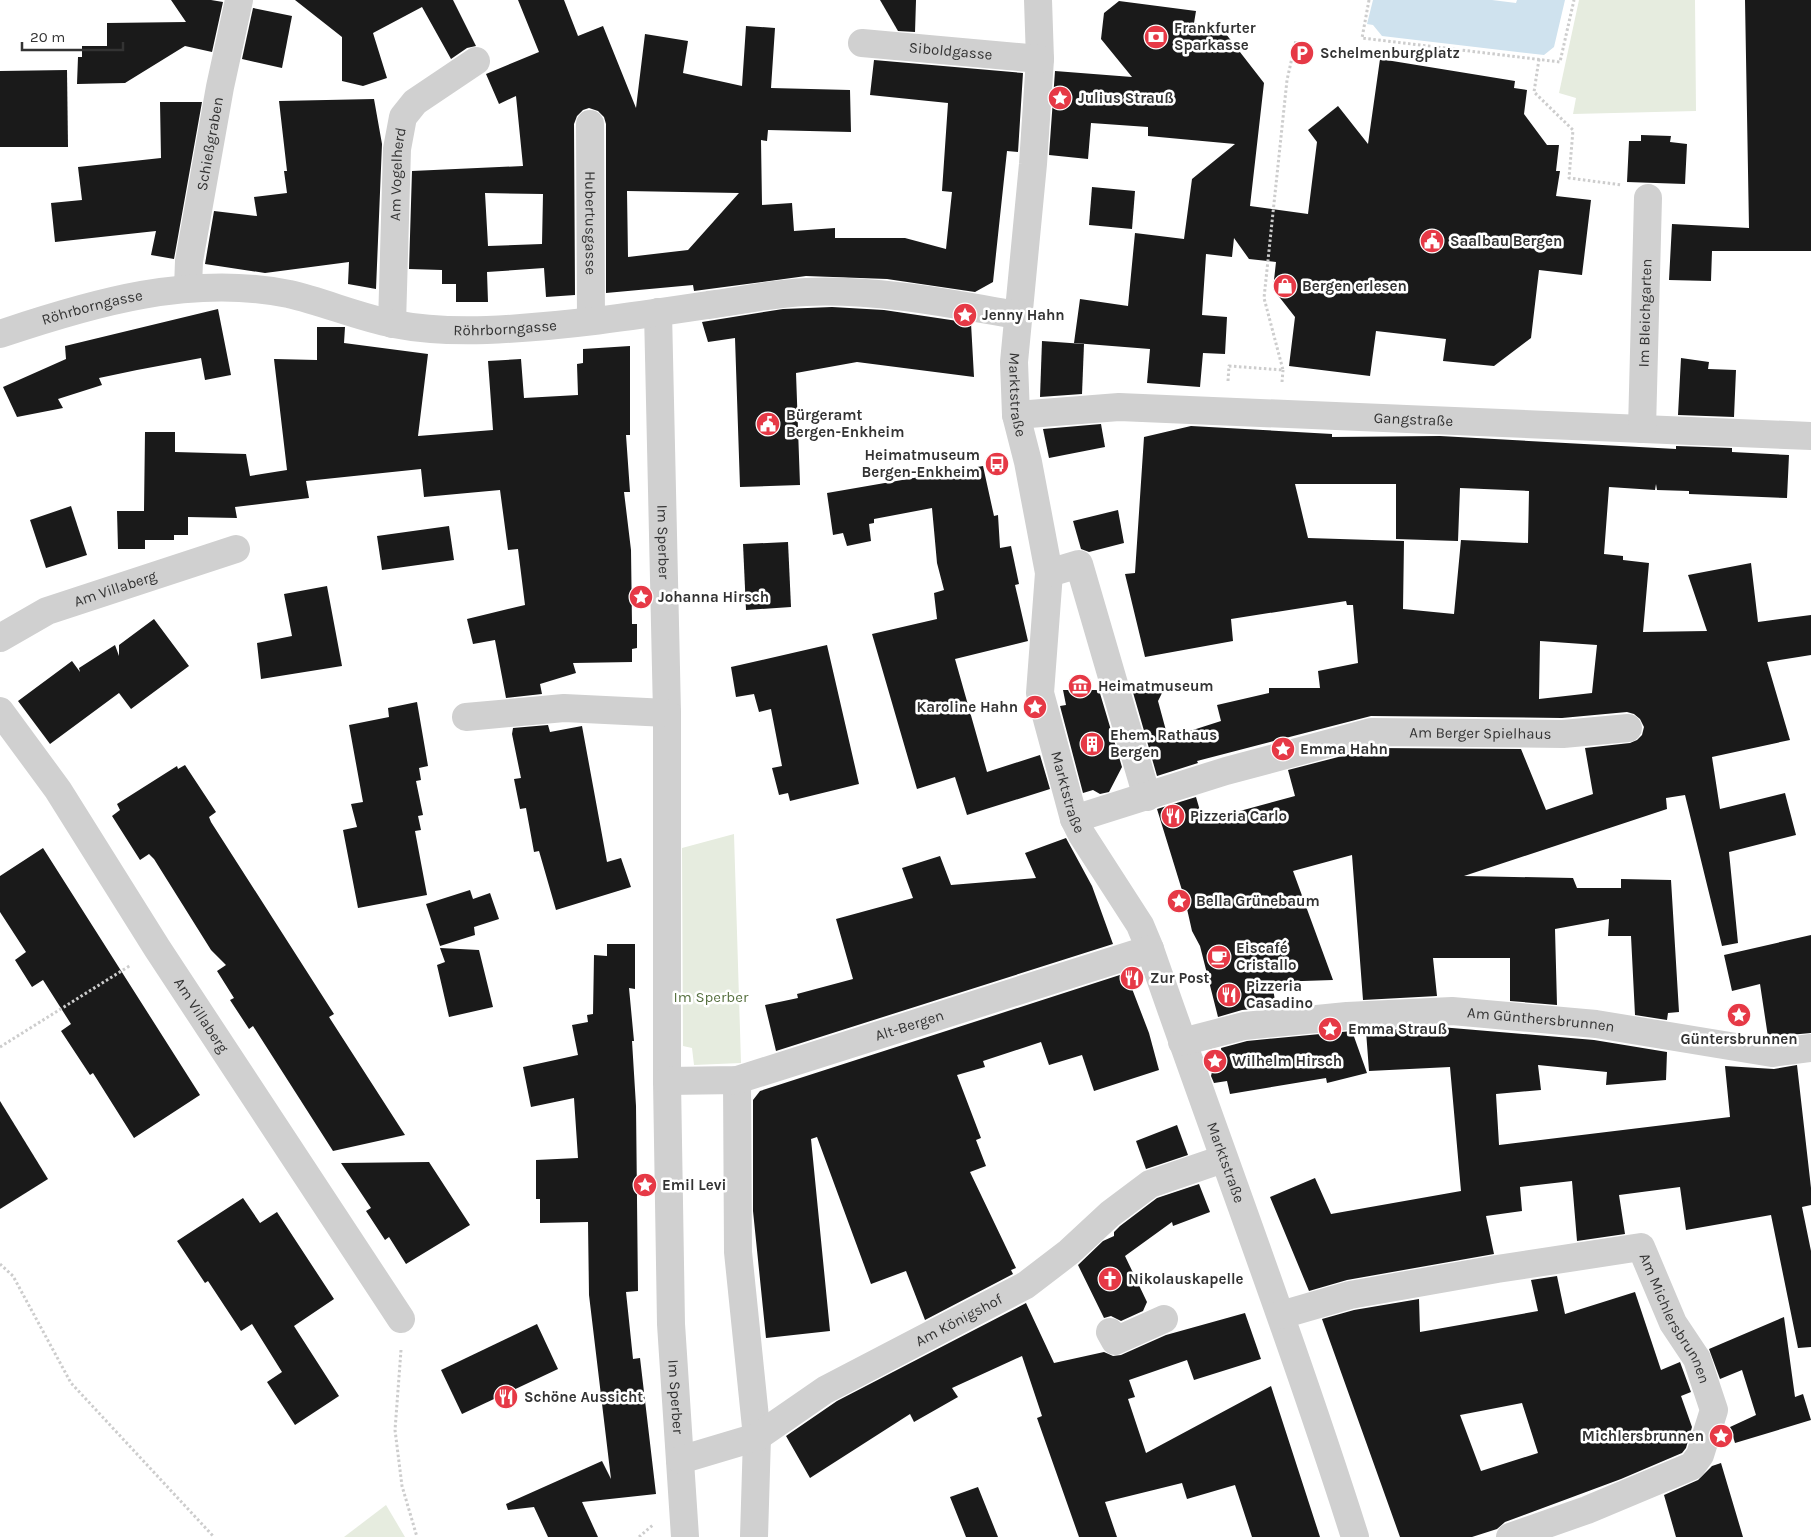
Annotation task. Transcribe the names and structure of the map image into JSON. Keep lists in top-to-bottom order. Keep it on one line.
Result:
{"streets":{"street":["Siboldgasse","Schießgraben","Am Vogelherd","Hubertusgasse","Röhrborngasse","Im Bleichgarten","Marktstraße","Gangstraße","Im Sperber","Am Villaberg","Am Berger Spielhaus","Am Günthersbrunnen","Alt-Bergen","Am Michlersbrunnen","Am Königshof"]},"crossings":[["Siboldgasse","Marktstraße"],["Schießgraben","Röhrborngasse"],["Am Vogelherd","Röhrborngasse"],["Hubertusgasse","Röhrborngasse"],["Röhrborngasse","Marktstraße"],["Röhrborngasse","Im Sperber"],["Im Bleichgarten","Gangstraße"],["Marktstraße","Gangstraße"],["Marktstraße","Am Berger Spielhaus"],["Marktstraße","Am Günthersbrunnen"],["Marktstraße","Alt-Bergen"],["Marktstraße","Am Michlersbrunnen"],["Marktstraße","Am Königshof"],["Im Sperber","Alt-Bergen"],["Im Sperber","Am Königshof"]],"parks":["Im Sperber"],"places":{"bank":["Frankfurter Sparkasse"],"parking":["Schelmenburgplatz"],"place":["Julius Strauß","Jenny Hahn","Johanna Hirsch","Karoline Hahn","Emma Hahn","Bella Grünebaum","Güntersbrunnen","Emma Strauß","Wilhelm Hirsch","Emil Levi","Michlersbrunnen"],"public building":["Saalbau Bergen","Bürgeramt Bergen-Enkheim"],"shop":["Bergen erlesen"],"bus stop":["Heimatmuseum Bergen-Enkheim"],"museum":["Heimatmuseum"],"building":["Ehem. Rathaus Bergen"],"restaurant":["Pizzeria Carlo","Zur Post","Pizzeria Casadino","Schöne Aussicht"],"cafe":["Eiscafé Cristallo"],"church":["Nikolauskapelle"]},"scale_bar":"20 m"}
